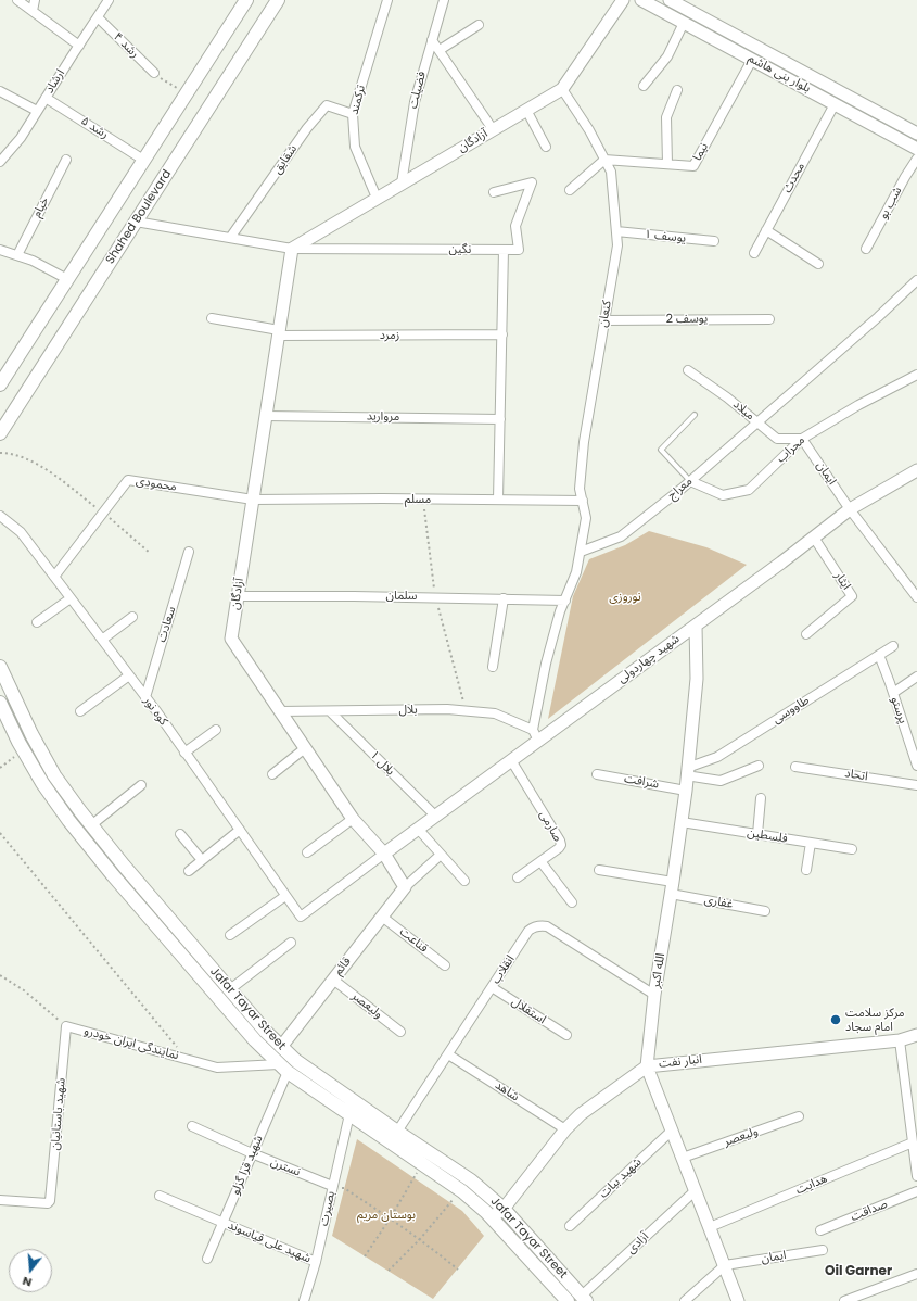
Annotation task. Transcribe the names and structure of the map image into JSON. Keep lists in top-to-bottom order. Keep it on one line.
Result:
{"streets":{"main road":["Shahed Boulevard","Jafar Tayar Street"],"street":["رشد ۴","بلوار بنی هاشم","ارشاد","فضیلت","ترکمند","رشد ۵","آزادگان","نیما","شقایق","محدث","شب بو","خیام","یوسف ۱","نگین","کنعان","یوسف 2","زمرد","میلاد","مروارید","محراب","ایمان","محمودی","معراج","مسلم","ایثار","سلمان","سعادت","شهید چهاردولی","بلال","طاووسی","پرستو","کوه نور","بلال ۱","اتحاد","شرافت","صارمی","فلسطین","غفاری","قناعت","قائم","انقلاب","الله اکبر","ولیعصر","استقلال","نمایندگی ایران خودرو","انبار نفت","شاهد","شهید باستانیان","شهید قرا گزلو","نسترن","شهید بیات","هدایت","بصیرت","صداقت","شهید علی قیاسوند","آزادی"]},"crossings":[["رشد ۴","ارشاد"],["بلوار بنی هاشم","نیما"],["بلوار بنی هاشم","محدث"],["ارشاد","رشد ۵"],["فضیلت","آزادگان"],["ترکمند","آزادگان"],["ترکمند","شقایق"],["آزادگان","نگین"],["آزادگان","کنعان"],["آزادگان","زمرد"],["آزادگان","مروارید"],["آزادگان","محمودی"],["آزادگان","مسلم"],["آزادگان","سلمان"],["آزادگان","شهید چهاردولی"],["آزادگان","بلال"],["آزادگان","کوه نور"],["آزادگان","قائم"],["نیما","کنعان"],["یوسف ۱","کنعان"],["کنعان","یوسف 2"],["کنعان","معراج"],["کنعان","مسلم"],["میلاد","محراب"],["میلاد","ایمان"],["میلاد","معراج"],["محراب","ایمان"],["محراب","معراج"],["ایمان","شهید چهاردولی"],["ایمان","الله اکبر"],["محمودی","مسلم"],["محمودی","کوه نور"],["ایثار","شهید چهاردولی"],["سعادت","کوه نور"],["شهید چهاردولی","بلال"],["شهید چهاردولی","کوه نور"],["شهید چهاردولی","بلال ۱"],["شهید چهاردولی","صارمی"],["شهید چهاردولی","الله اکبر"],["بلال","بلال ۱"],["طاووسی","پرستو"],["طاووسی","الله اکبر"],["شرافت","الله اکبر"],["فلسطین","الله اکبر"],["غفاری","الله اکبر"],["قناعت","قائم"],["قائم","ولیعصر"],["قائم","Jafar Tayar Street"],["انقلاب","الله اکبر"],["انقلاب","Jafar Tayar Street"],["انقلاب","استقلال"],["انقلاب","شاهد"],["الله اکبر","ولیعصر"],["الله اکبر","انبار نفت"],["الله اکبر","شهید بیات"],["الله اکبر","هدایت"],["الله اکبر","آزادی"],["Jafar Tayar Street","نمایندگی ایران خودرو"],["Jafar Tayar Street","انبار نفت"],["Jafar Tayar Street","شهید قرا گزلو"],["Jafar Tayar Street","بصیرت"],["Jafar Tayar Street","آزادی"],["نمایندگی ایران خودرو","شهید باستانیان"],["نمایندگی ایران خودرو","شهید قرا گزلو"],["انبار نفت","شاهد"],["شهید قرا گزلو","نسترن"],["شهید قرا گزلو","شهید علی قیاسوند"],["نسترن","بصیرت"],["بصیرت","شهید علی قیاسوند"]],"districts":["Oil Garner"],"parks":["نوروزی","بوستان مریم"],"places":["مرکز سلامت امام سجاد"],"north":"bottom"}
